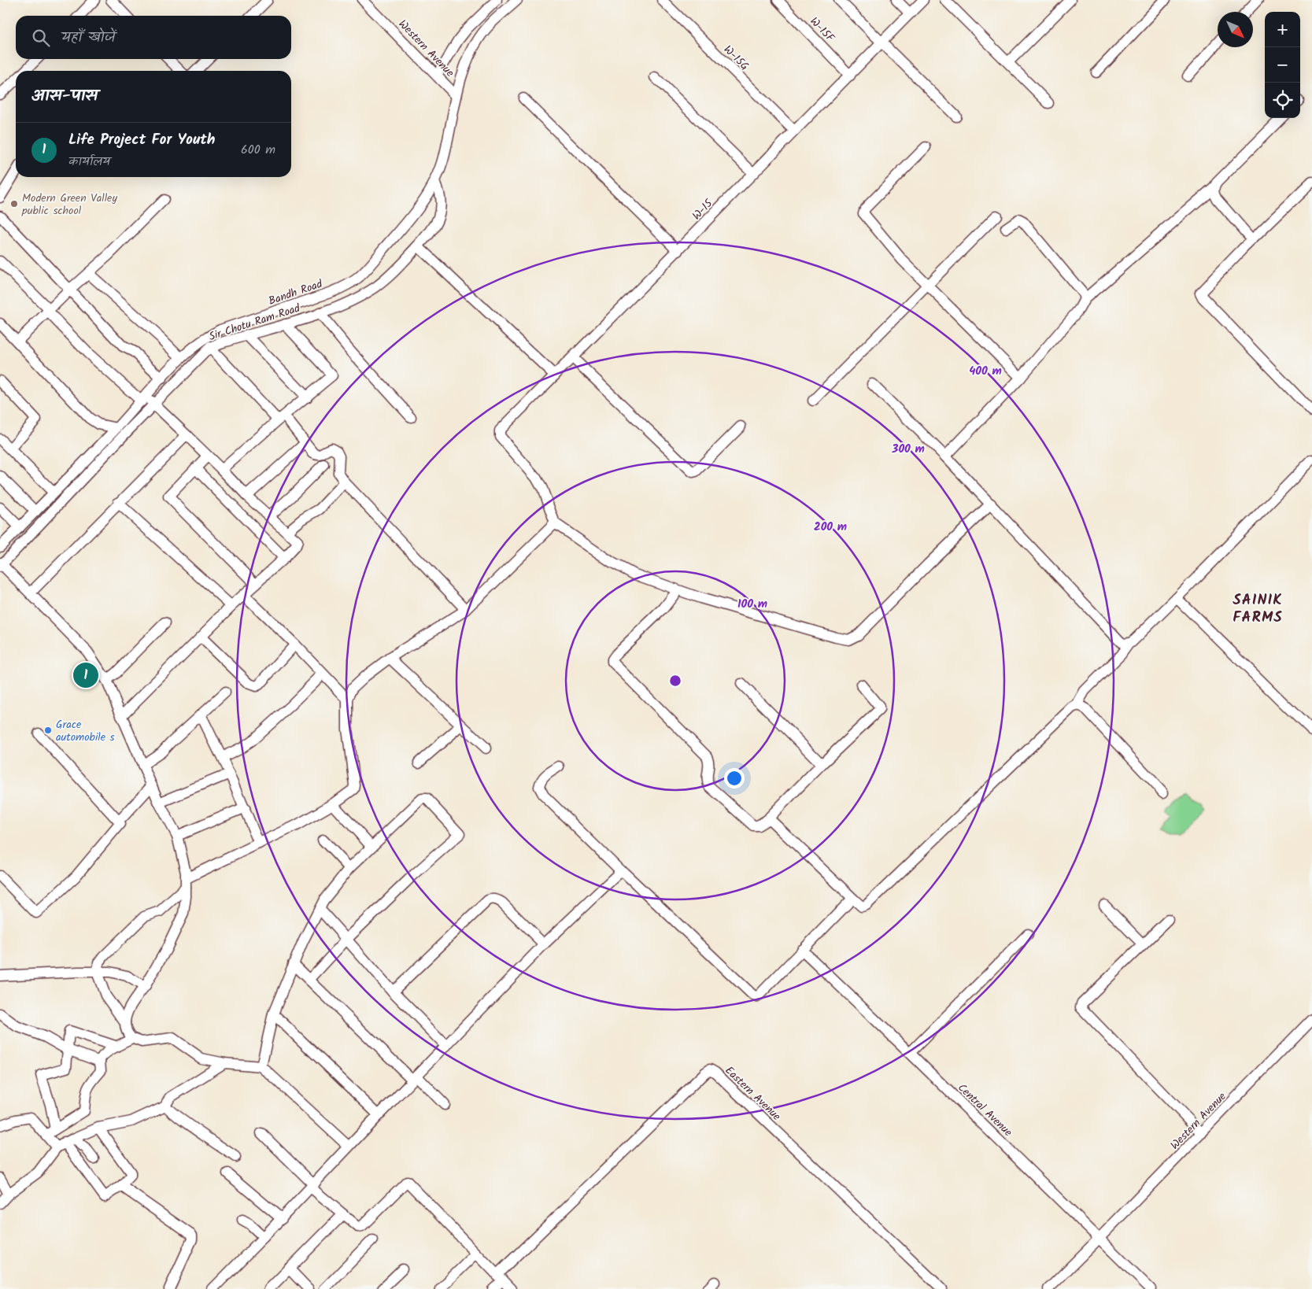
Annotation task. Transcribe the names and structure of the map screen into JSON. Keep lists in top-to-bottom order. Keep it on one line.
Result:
{"streets":{"street":["W-15F","Western Avenue","W-15G","W-15","Bandh Road","Sir Chotu Ram Road","Eastern Avenue","Central Avenue"]},"crossings":[["W-15F","W-15"],["Western Avenue","Bandh Road"],["Western Avenue","Central Avenue"],["W-15G","W-15"],["Bandh Road","Sir Chotu Ram Road"]],"districts":["SAINIK FARMS"],"places":["Modern Green Valley public school","Grace automobile s"],"north":"bottom right","page":{"map_buttons":["+","−"],"search":"यहाँ खोजें","heading":"आस-पास","list":[{"mark":"1","name":"Life Project For Youth","note":"कार्यालय","value":"600 m"}],"pins":"1"},"rings":["400 m","300 m","200 m","100 m"]}
